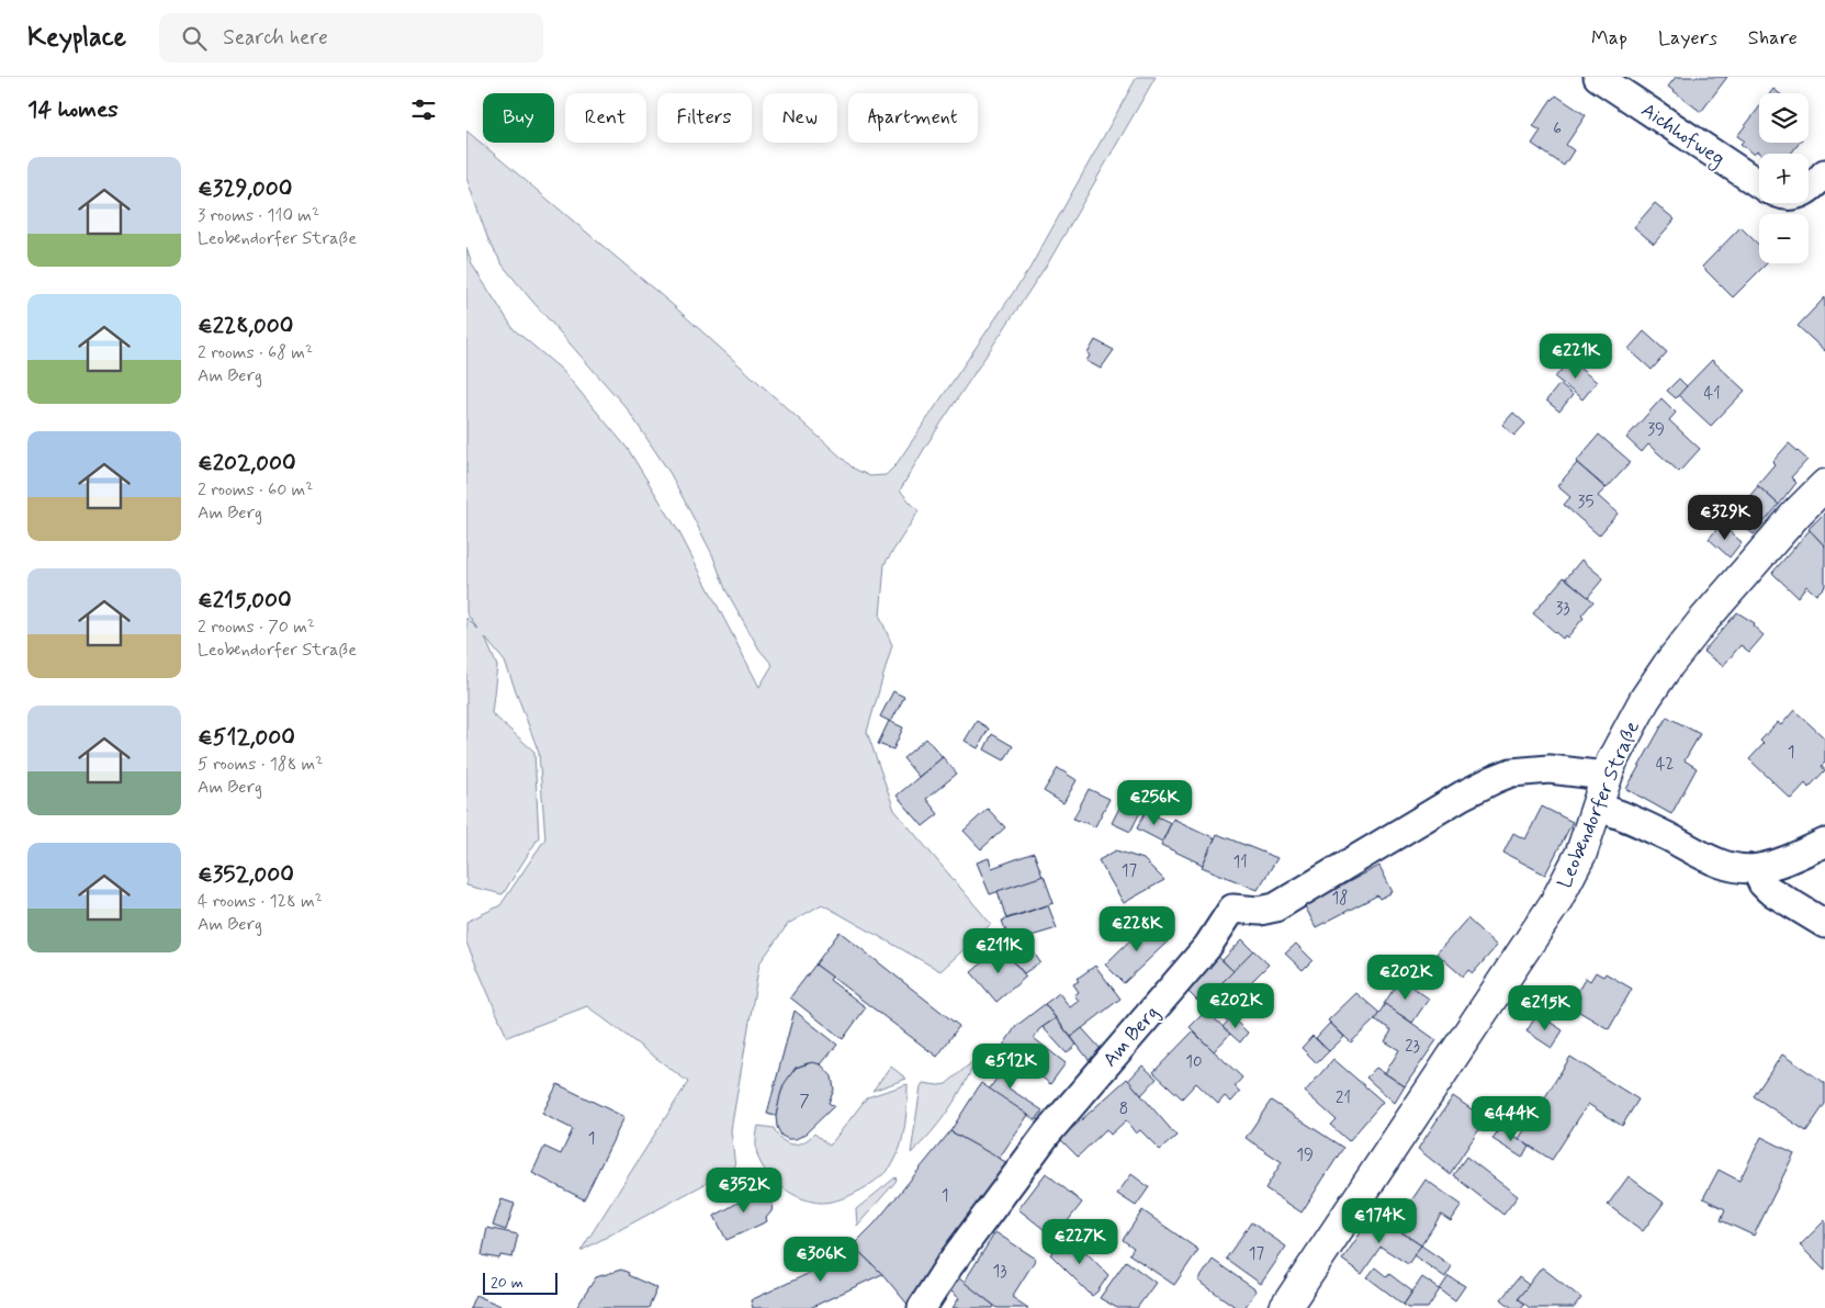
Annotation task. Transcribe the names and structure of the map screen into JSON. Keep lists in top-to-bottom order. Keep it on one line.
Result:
{"streets":{"main road":["Leobendorfer Straße"],"street":["Aichhofweg","Am Berg"]},"crossings":[["Leobendorfer Straße","Am Berg"]],"house_numbers":["6","41","39","35","33","1","42","11","17","18","23","10","21","7","8","1","19","1","17","13"],"scale_bar":"20 m","page":{"header":"Keyplace","search":"Search here","nav":["Map","Layers","Share"],"heading":"14 homes","map_buttons":["+","−"],"chip":["Buy","Rent","Filters","New","Apartment"],"list":[{"name":"€329,000","note":"3 rooms · 110 m² · Leobendorfer Straße"},{"name":"€228,000","note":"2 rooms · 68 m² · Am Berg"},{"name":"€202,000","note":"2 rooms · 60 m² · Am Berg"},{"name":"€215,000","note":"2 rooms · 70 m² · Leobendorfer Straße"},{"name":"€512,000","note":"5 rooms · 188 m² · Am Berg"},{"name":"€352,000","note":"4 rooms · 128 m² · Am Berg"}],"price":["€221K","€329K","€256K","€228K","€211K","€202K","€202K","€215K","€512K","€444K","€352K","€174K","€227K","€306K"],"scale":"20 m"}}
